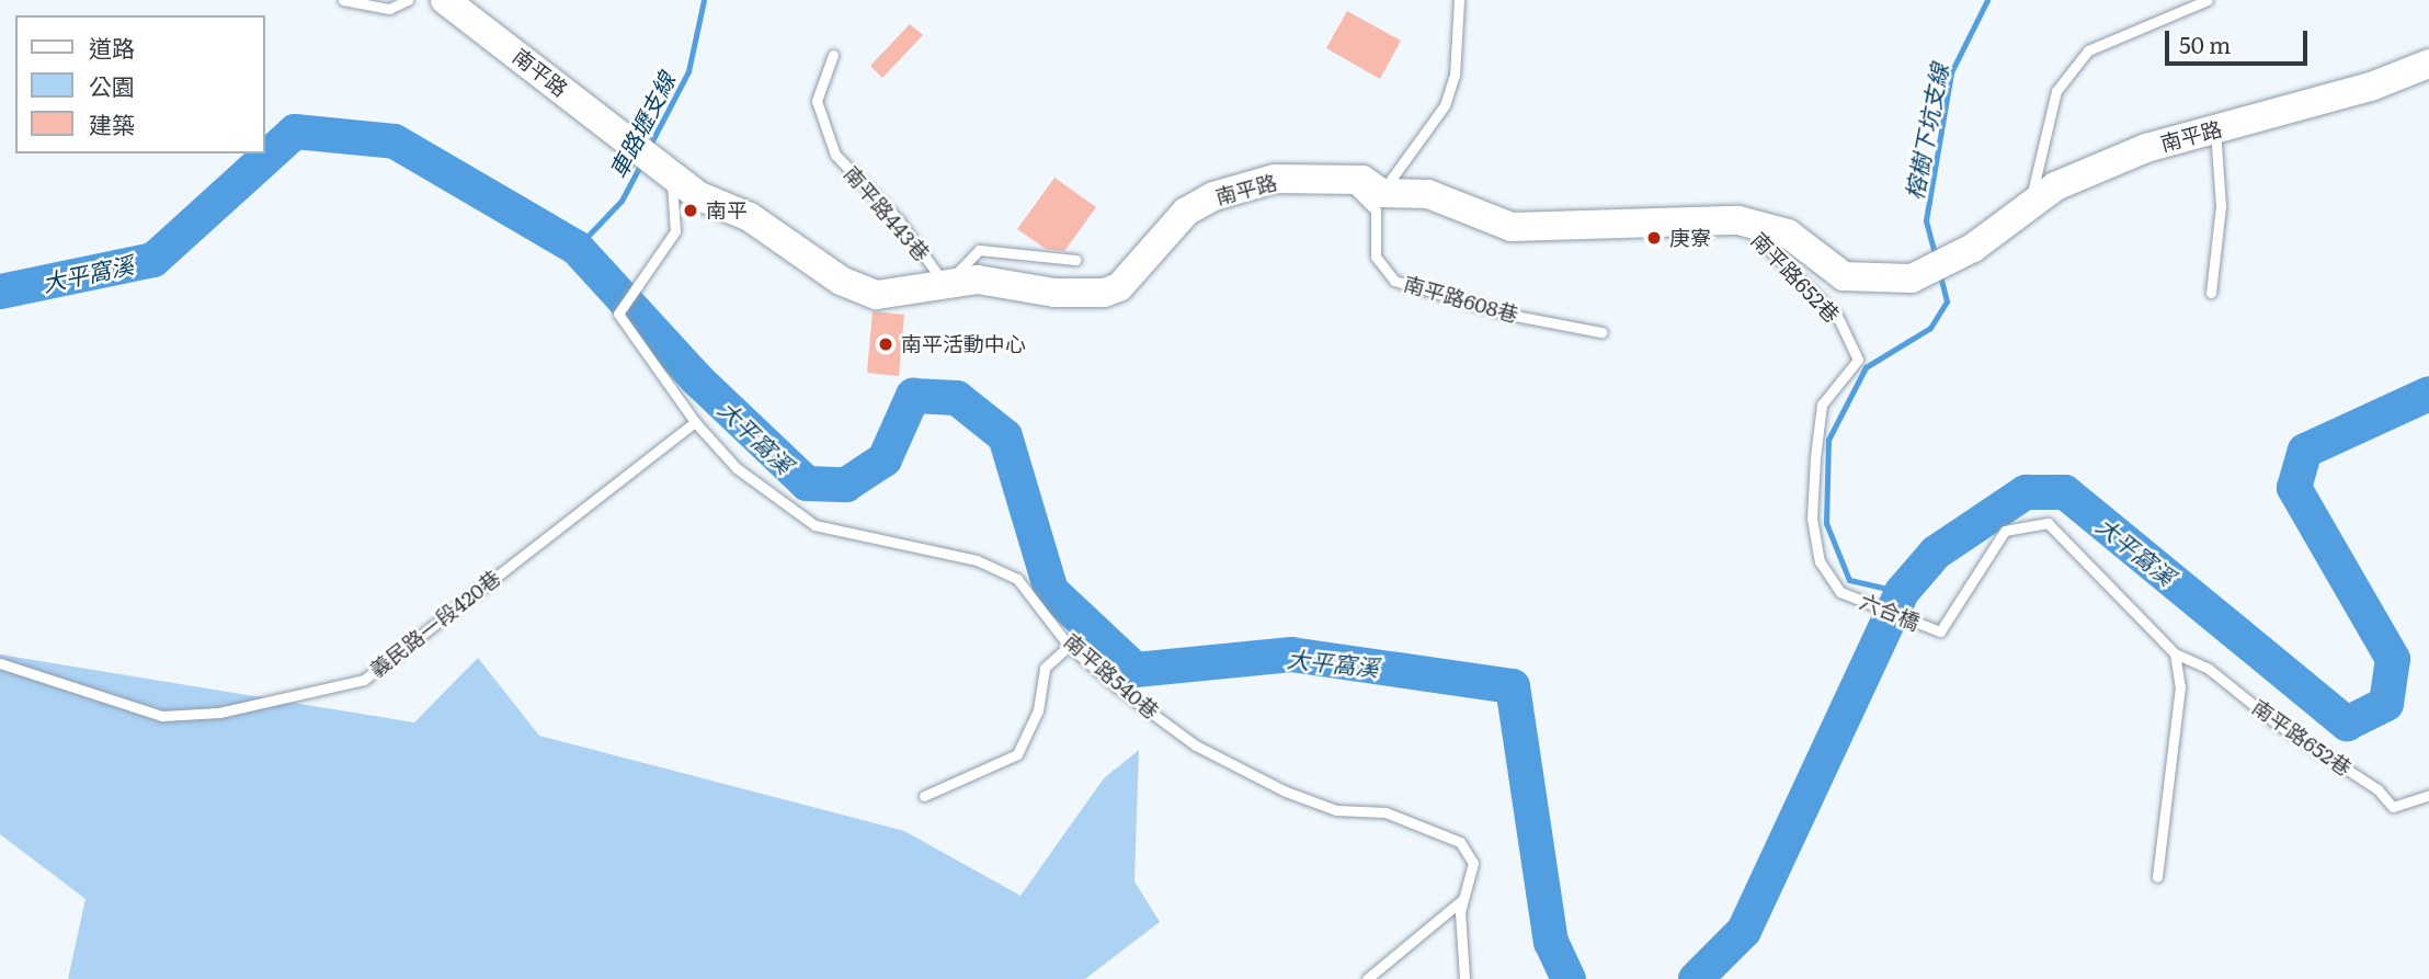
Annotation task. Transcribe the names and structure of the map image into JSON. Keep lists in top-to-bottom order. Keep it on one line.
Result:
{"streets":{"street":["南平路"],"lane":["南平路443巷","南平路652巷","南平路608巷","六合橋","義民路一段420巷","南平路540巷"]},"crossings":[["南平路","南平路443巷"],["南平路","南平路652巷"],["南平路","南平路608巷"],["南平路","南平路540巷"],["南平路652巷","六合橋"],["義民路一段420巷","南平路540巷"]],"water":["車路壢支線","榕樹下坑支線","大平窩溪"],"places":["南平","庚寮","南平活動中心"],"legend":["道路","公園","建築"],"scale_bar":"50 m"}
